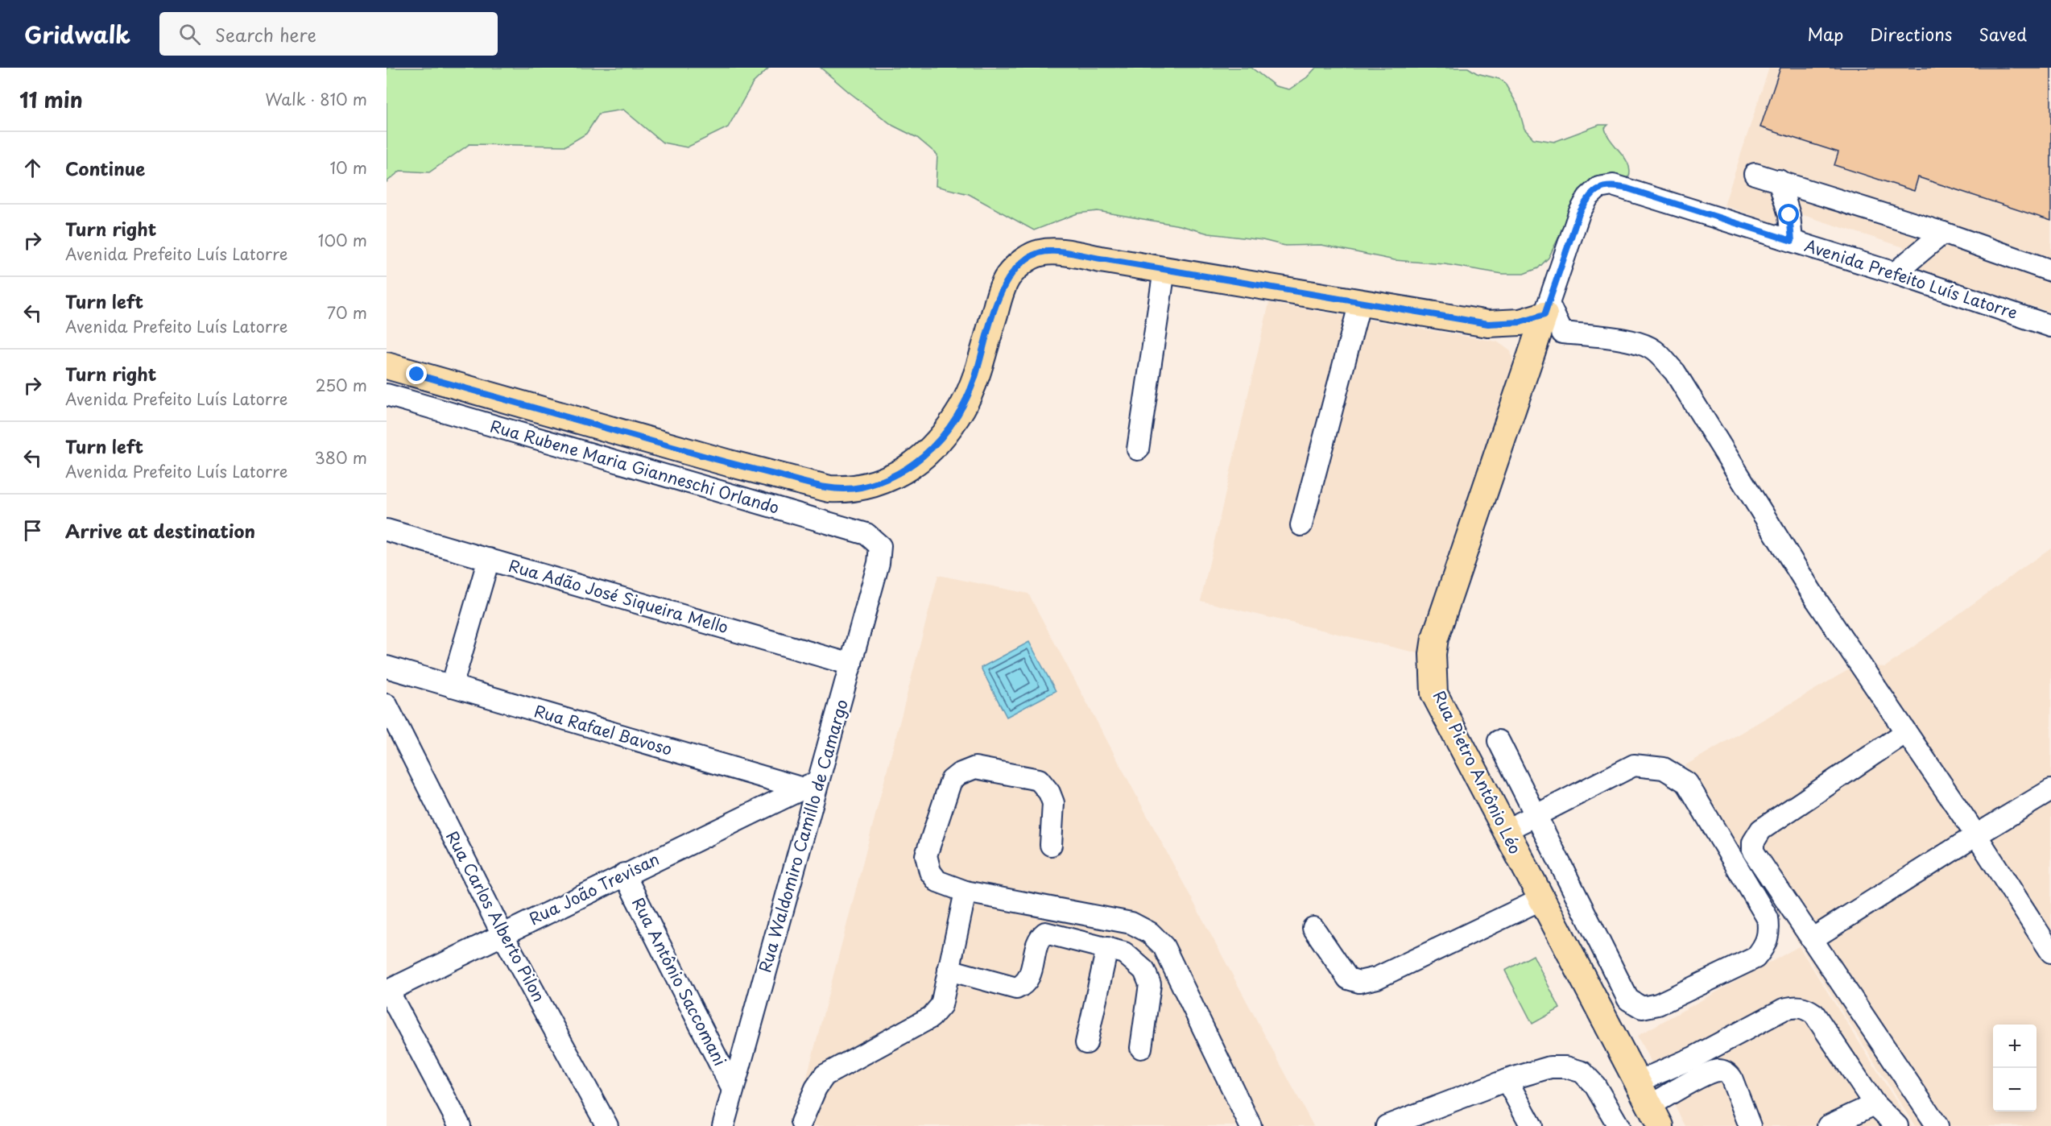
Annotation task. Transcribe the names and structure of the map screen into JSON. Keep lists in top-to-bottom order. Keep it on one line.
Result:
{"streets":{"main road":["Rua Pietro Antônio Léo"],"street":["Avenida Prefeito Luís Latorre","Rua Rubene Maria Gianneschi Orlando","Rua Adão José Siqueira Mello","Rua Rafael Bavoso","Rua Waldomiro Camillo de Camargo","Rua João Trevisan","Rua Carlos Alberto Pilon","Rua Antônio Saccomani"]},"crossings":[["Avenida Prefeito Luís Latorre","Rua Pietro Antônio Léo"],["Rua Rubene Maria Gianneschi Orlando","Rua Waldomiro Camillo de Camargo"],["Rua Adão José Siqueira Mello","Rua Waldomiro Camillo de Camargo"],["Rua Rafael Bavoso","Rua Waldomiro Camillo de Camargo"],["Rua Rafael Bavoso","Rua João Trevisan"],["Rua Waldomiro Camillo de Camargo","Rua João Trevisan"],["Rua Waldomiro Camillo de Camargo","Rua Antônio Saccomani"],["Rua João Trevisan","Rua Carlos Alberto Pilon"],["Rua João Trevisan","Rua Antônio Saccomani"]],"page":{"header":"Gridwalk","search":"Search here","nav":["Map","Directions","Saved"],"heading":["11 min","Walk · 810 m"],"list":[["Continue","10 m"],["Turn right","Avenida Prefeito Luís Latorre","100 m"],["Turn left","Avenida Prefeito Luís Latorre","70 m"],["Turn right","Avenida Prefeito Luís Latorre","250 m"],["Turn left","Avenida Prefeito Luís Latorre","380 m"],"Arrive at destination"],"map_buttons":["+","−"]}}
